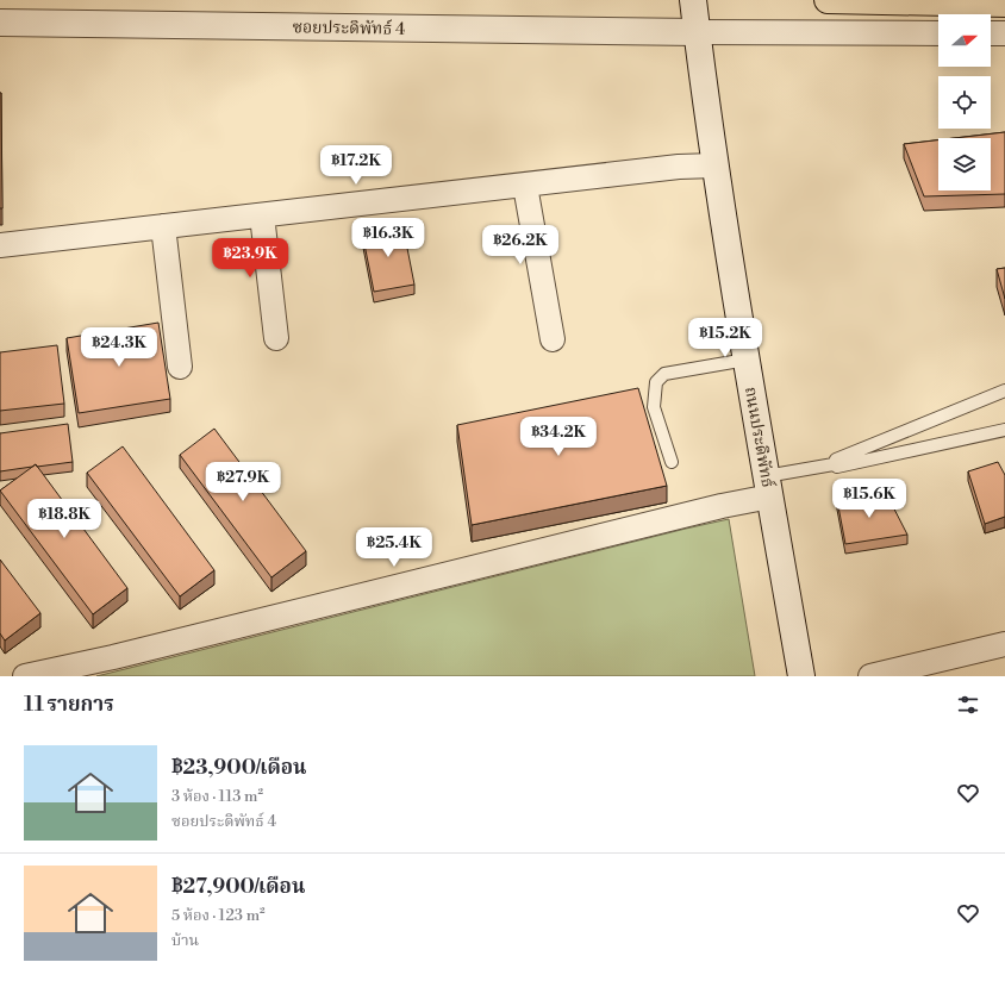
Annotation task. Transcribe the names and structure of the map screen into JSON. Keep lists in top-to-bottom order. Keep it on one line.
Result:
{"streets":{"street":["ซอยประดิพัทธ์ 4","ถนนประดิพัทธ์"]},"crossings":[["ซอยประดิพัทธ์ 4","ถนนประดิพัทธ์"]],"north":"right","page":{"price":["฿17.2K","฿16.3K","฿26.2K","฿23.9K","฿15.2K","฿24.3K","฿34.2K","฿27.9K","฿15.6K","฿18.8K","฿25.4K"],"heading":"11 รายการ","list":[{"name":"฿23,900/เดือน","note":"3 ห้อง · 113 m² · ซอยประดิพัทธ์ 4"},{"name":"฿27,900/เดือน","note":"5 ห้อง · 123 m² · บ้าน"}]}}
